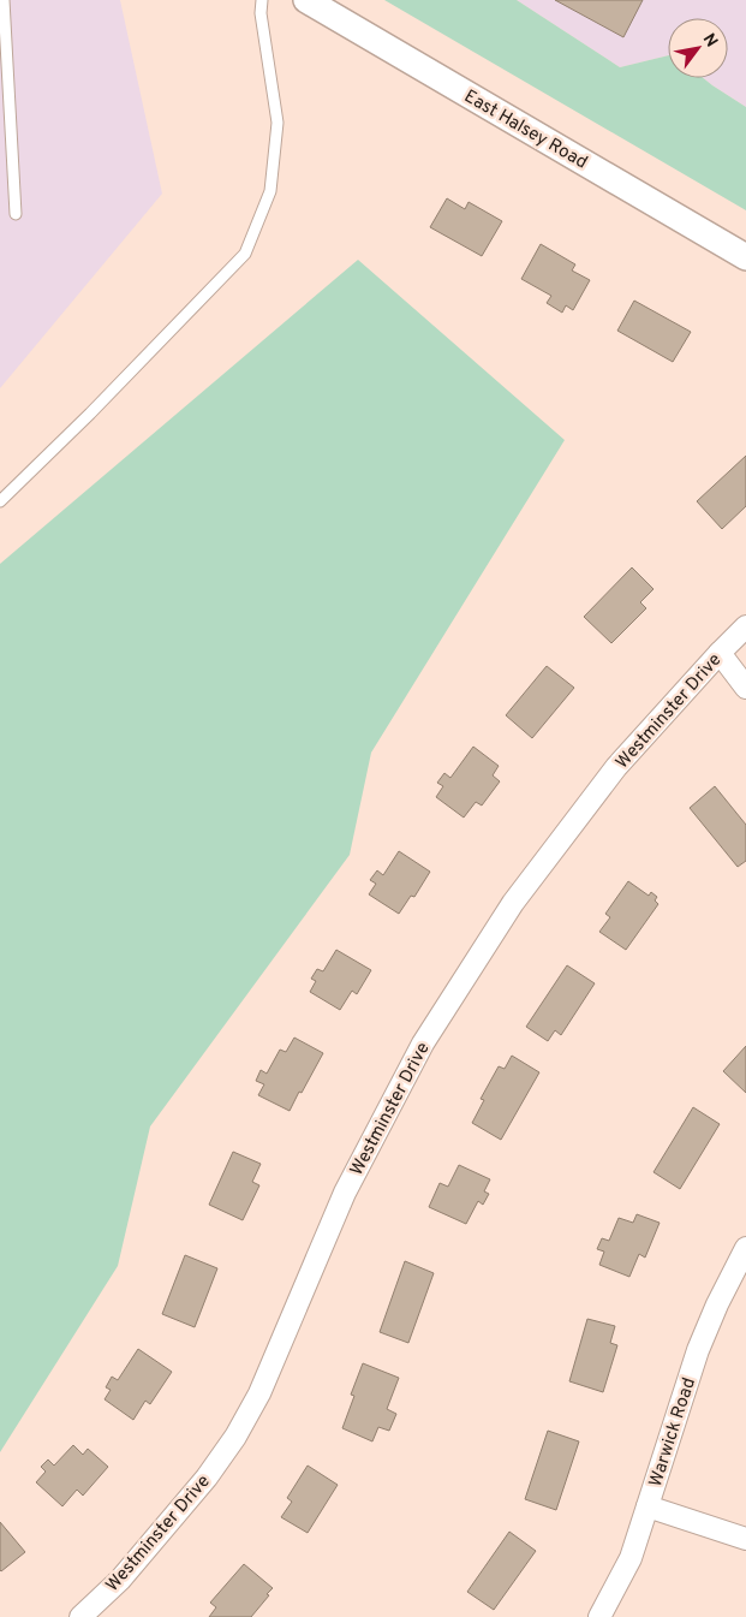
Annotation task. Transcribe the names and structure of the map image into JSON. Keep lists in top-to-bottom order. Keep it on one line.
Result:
{"streets":{"street":["East Halsey Road","Westminster Drive","Warwick Road"]},"north":"top right"}
